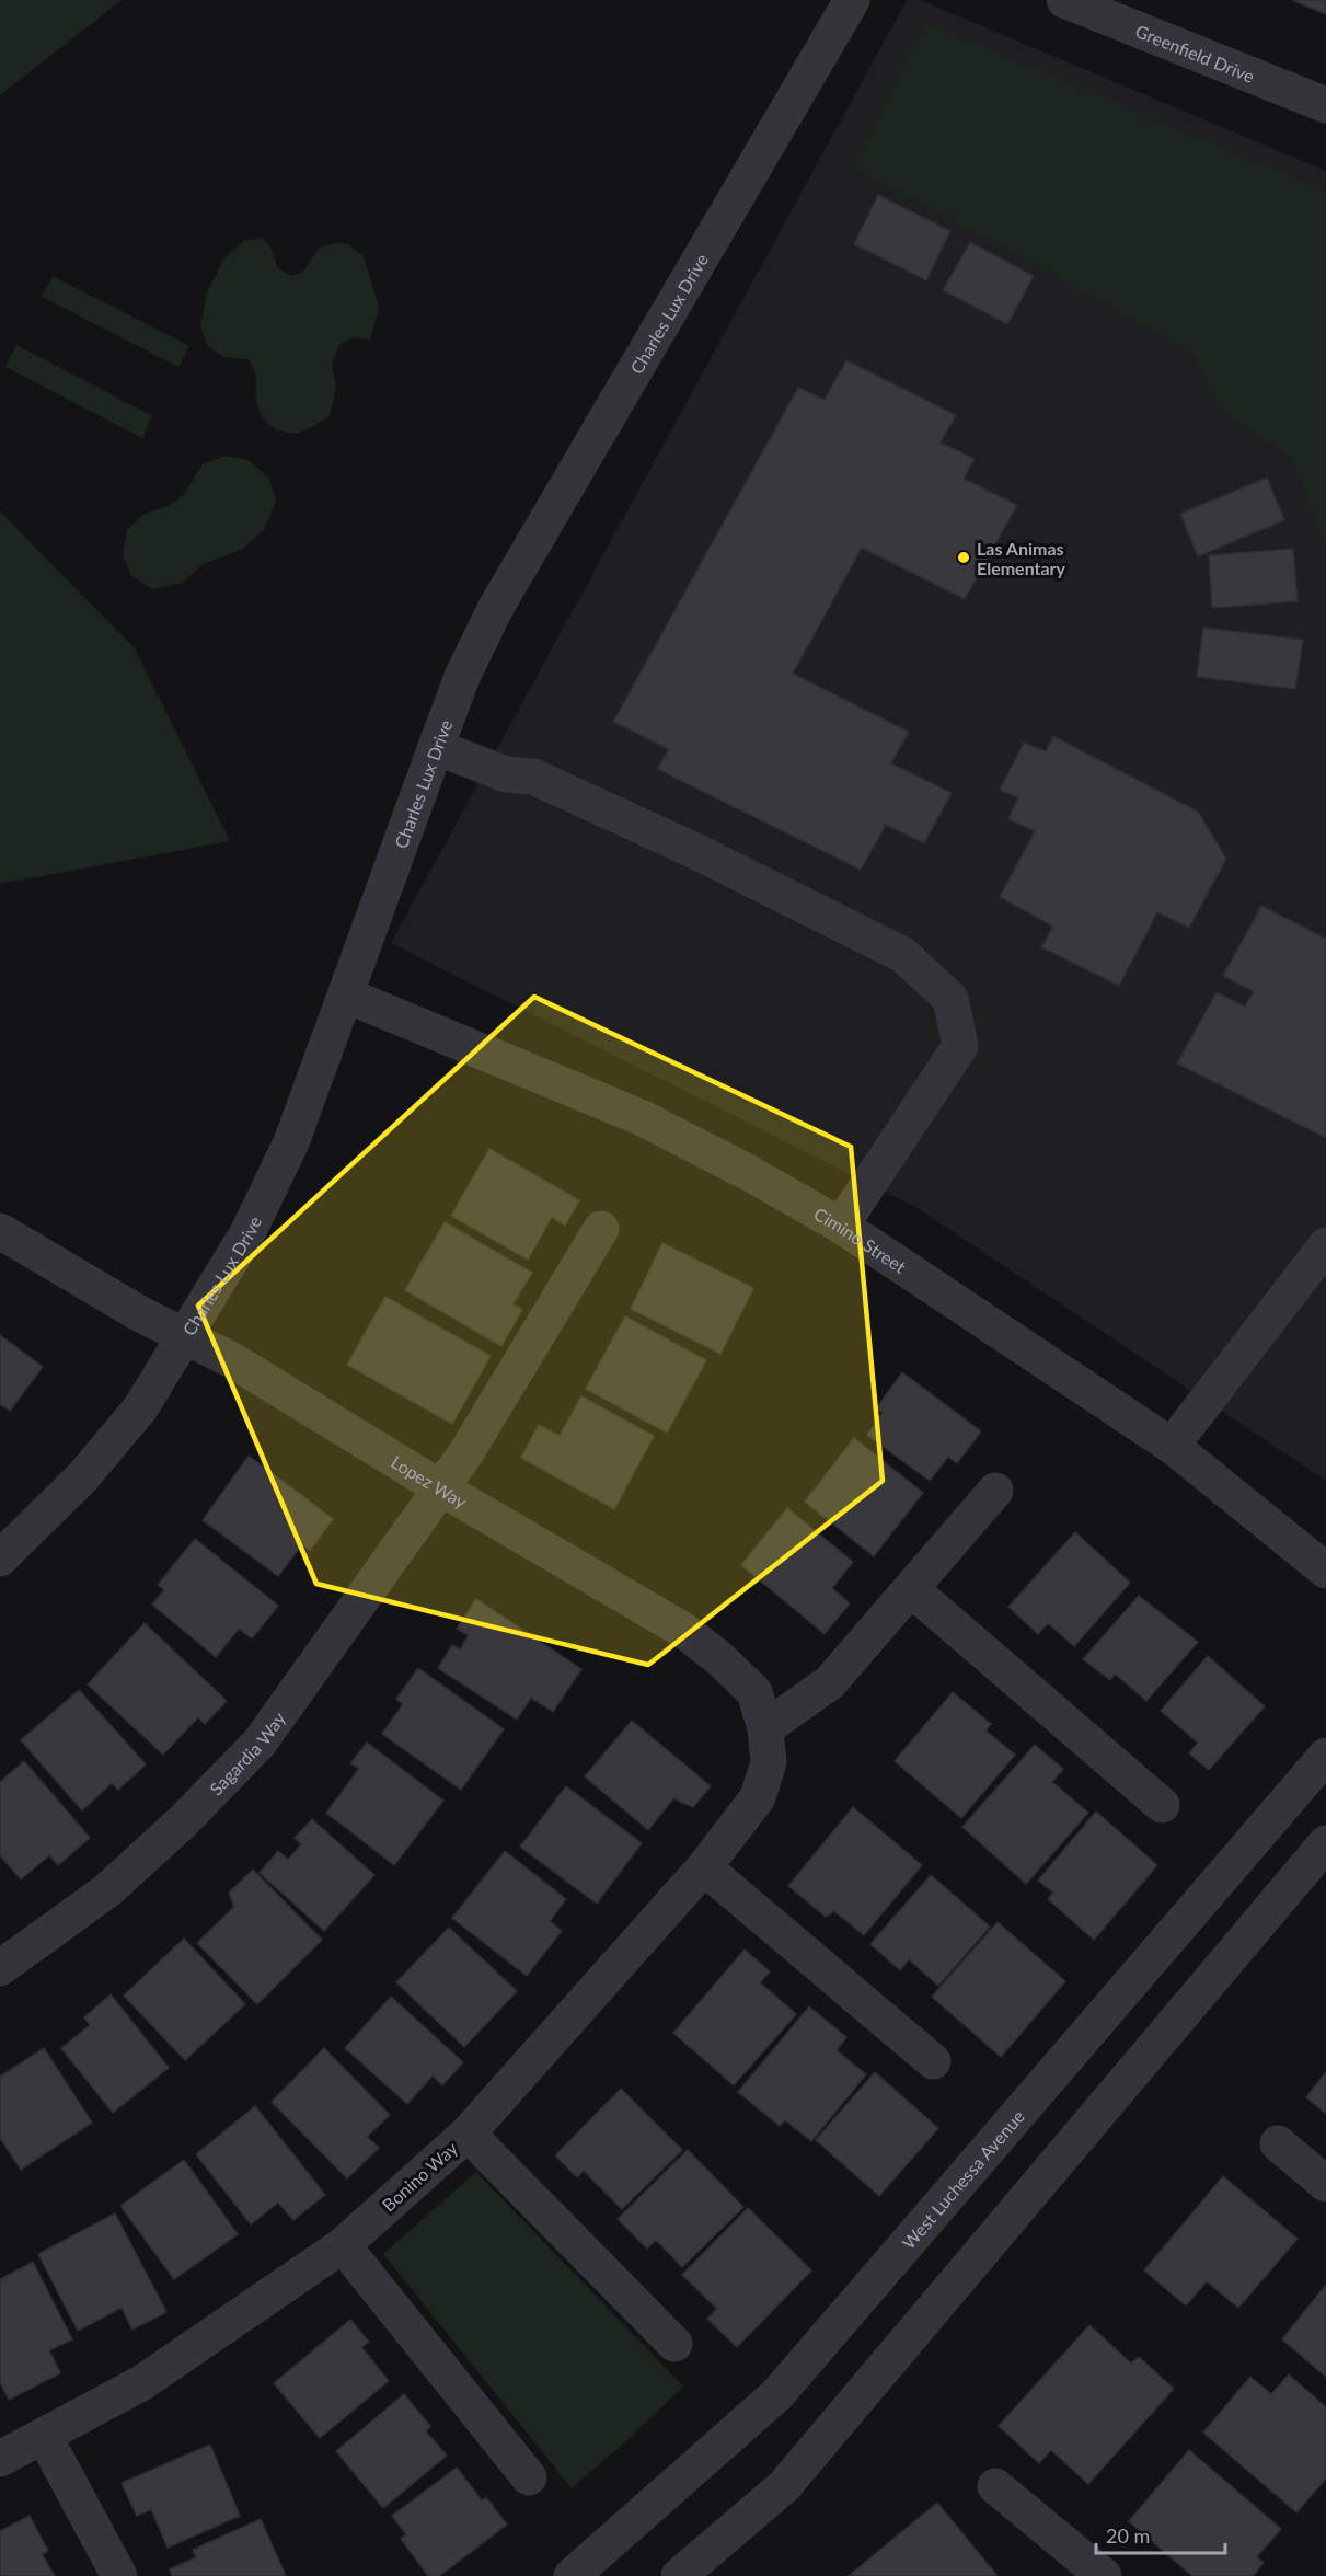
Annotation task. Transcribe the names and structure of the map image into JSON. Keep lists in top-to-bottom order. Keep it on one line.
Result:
{"streets":{"street":["Greenfield Drive","Charles Lux Drive","Cimino Street","Lopez Way","Sagardia Way","Bonino Way","West Luchessa Avenue"]},"crossings":[["Charles Lux Drive","Cimino Street"],["Charles Lux Drive","Lopez Way"],["Lopez Way","Sagardia Way"],["Lopez Way","Bonino Way"]],"places":["Las Animas Elementary"],"scale_bar":"20 m"}
